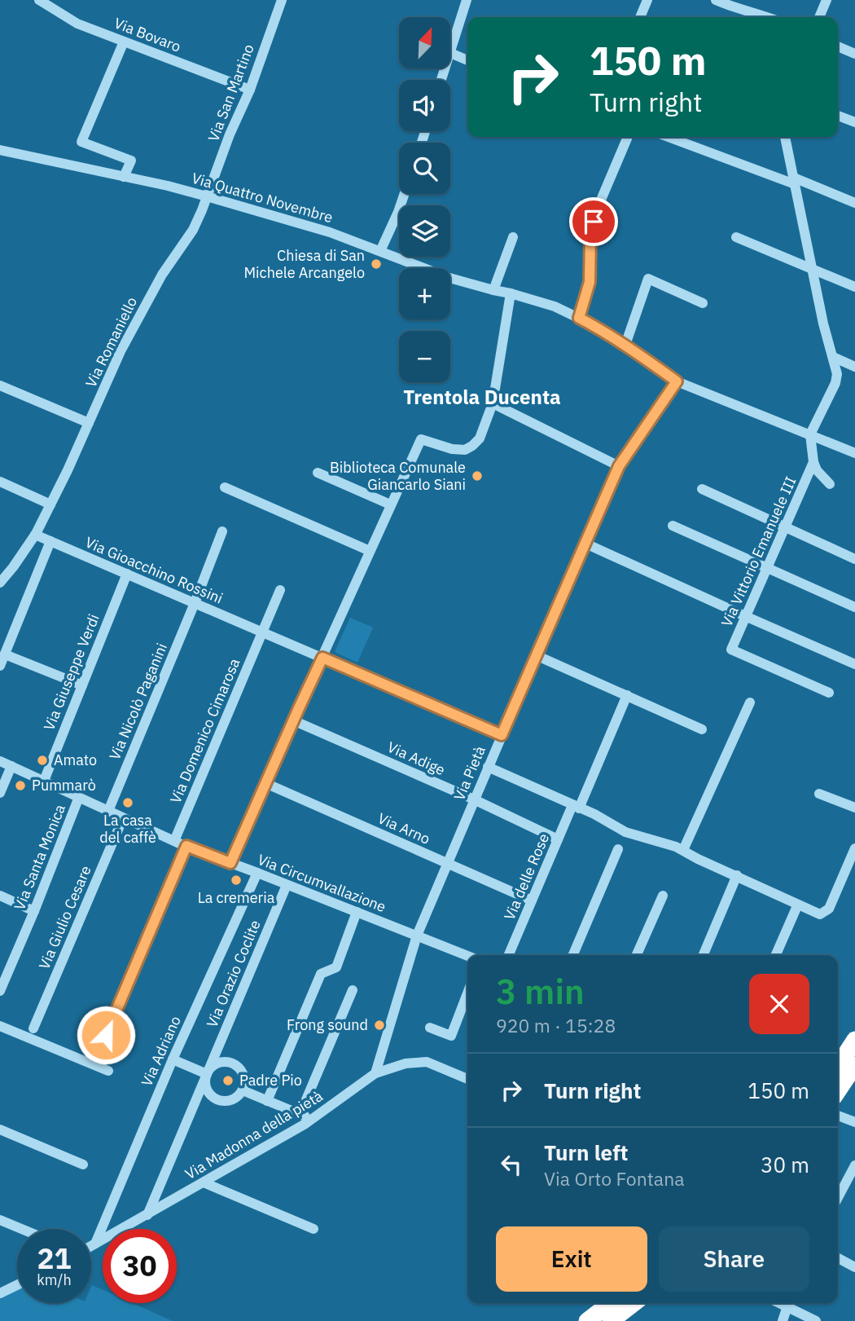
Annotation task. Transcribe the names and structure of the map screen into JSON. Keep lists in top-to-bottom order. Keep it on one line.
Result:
{"streets":{"street":["Via Bovaro","Via San Martino","Via Quattro Novembre","Via Romaniello","Via Vittorio Emanuele III","Via Gioacchino Rossini","Via Giuseppe Verdi","Via Nicolò Paganini","Via Domenico Cimarosa","Via Adige","Via Pietà","Via Arno","Via Santa Monica","Via delle Rose","Via Circumvallazione","Via Giulio Cesare","Via Orazio Coclite","Via Adriano","Via Madonna della pietà"]},"crossings":[["Via Bovaro","Via San Martino"],["Via San Martino","Via Quattro Novembre"],["Via San Martino","Via Romaniello"],["Via Quattro Novembre","Via Romaniello"],["Via Quattro Novembre","Via Vittorio Emanuele III"],["Via Quattro Novembre","Via Pietà"],["Via Romaniello","Via Gioacchino Rossini"],["Via Gioacchino Rossini","Via Giuseppe Verdi"],["Via Gioacchino Rossini","Via Nicolò Paganini"],["Via Gioacchino Rossini","Via Domenico Cimarosa"],["Via Gioacchino Rossini","Via Pietà"],["Via Giuseppe Verdi","Via Circumvallazione"],["Via Nicolò Paganini","Via Circumvallazione"],["Via Domenico Cimarosa","Via Circumvallazione"],["Via Adige","Via Pietà"],["Via Adige","Via delle Rose"],["Via Pietà","Via Arno"],["Via Pietà","Via Circumvallazione"],["Via Arno","Via delle Rose"],["Via Santa Monica","Via Circumvallazione"],["Via Circumvallazione","Via Giulio Cesare"],["Via Circumvallazione","Via Orazio Coclite"],["Via Circumvallazione","Via Adriano"],["Via Orazio Coclite","Via Madonna della pietà"],["Via Adriano","Via Madonna della pietà"]],"districts":["Trentola Ducenta"],"places":["Chiesa di San Michele Arcangelo","Biblioteca Comunale Giancarlo Siani","Amato","Pummarò","La casa del caffè","La cremeria","Frong sound","Padre Pio"],"north":"top right","page":{"map_buttons":["+","−"],"turn":["150 m","Turn right"],"heading":["3 min","920 m · 15:28"],"list":[{"name":"Turn right","value":"150 m"},{"name":"Turn left","note":"Via Orto Fontana","value":"30 m"}],"buttons":["Exit","Share"],"speed":"21 km/h","limit":"30"}}
